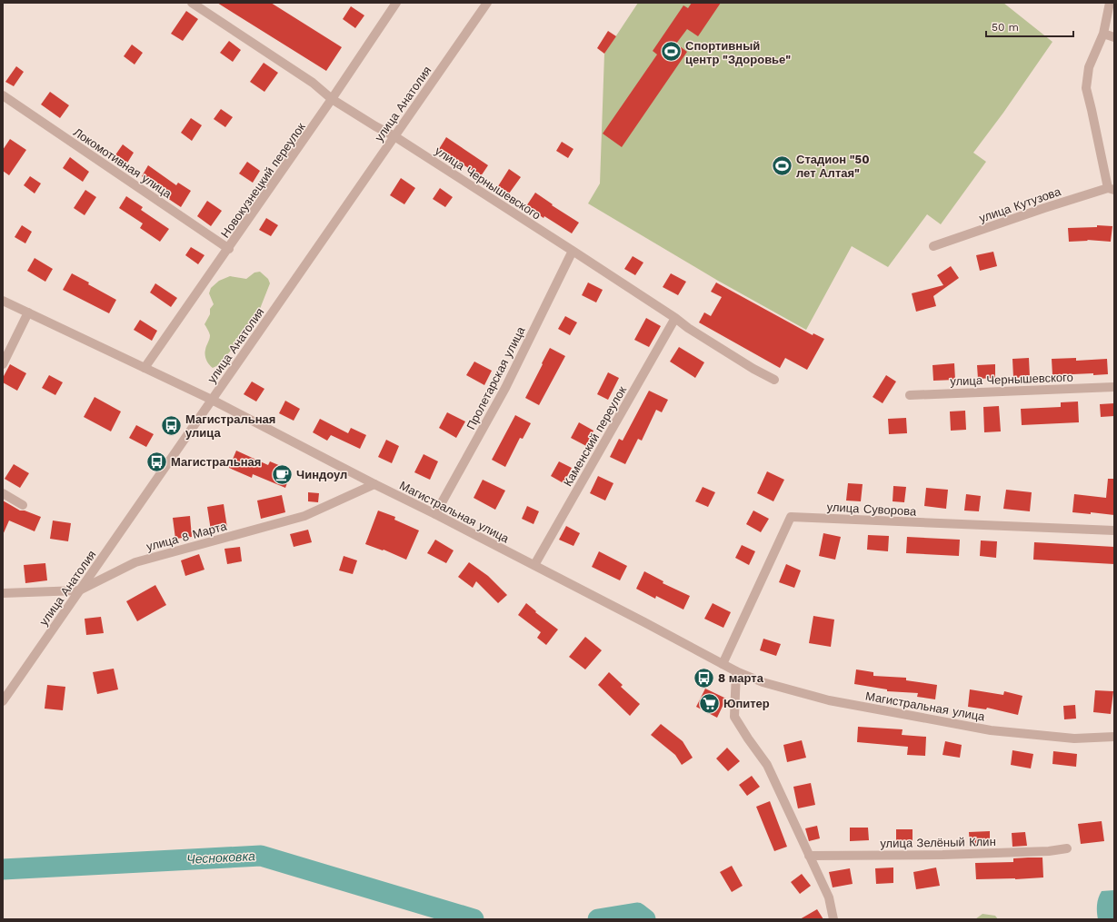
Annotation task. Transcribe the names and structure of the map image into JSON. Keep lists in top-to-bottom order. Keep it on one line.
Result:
{"streets":{"street":["улица Анатолия","Локомотивная улица","Новокузнецкий переулок","улица Чернышевского","улица Кутузова","Пролетарская улица","Каменский переулок","улица Суворова","Магистральная улица","улица 8 Марта","улица Зелёный Клин"]},"crossings":[["улица Анатолия","улица Чернышевского"],["улица Анатолия","Магистральная улица"],["улица Анатолия","улица 8 Марта"],["Локомотивная улица","Новокузнецкий переулок"],["Новокузнецкий переулок","улица Чернышевского"],["Новокузнецкий переулок","Магистральная улица"],["улица Чернышевского","Пролетарская улица"],["улица Чернышевского","Каменский переулок"],["Пролетарская улица","Магистральная улица"],["Каменский переулок","Магистральная улица"],["улица Суворова","Магистральная улица"],["Магистральная улица","улица 8 Марта"]],"water":["Чесноковка"],"places":{"sports":["Спортивный центр \"Здоровье\"","Стадион \"50 лет Алтая\""],"bus stop":["Магистральная улица","Магистральная","8 марта"],"cafe":["Чиндоул"],"supermarket":["Юпитер"]},"scale_bar":"50 m"}
